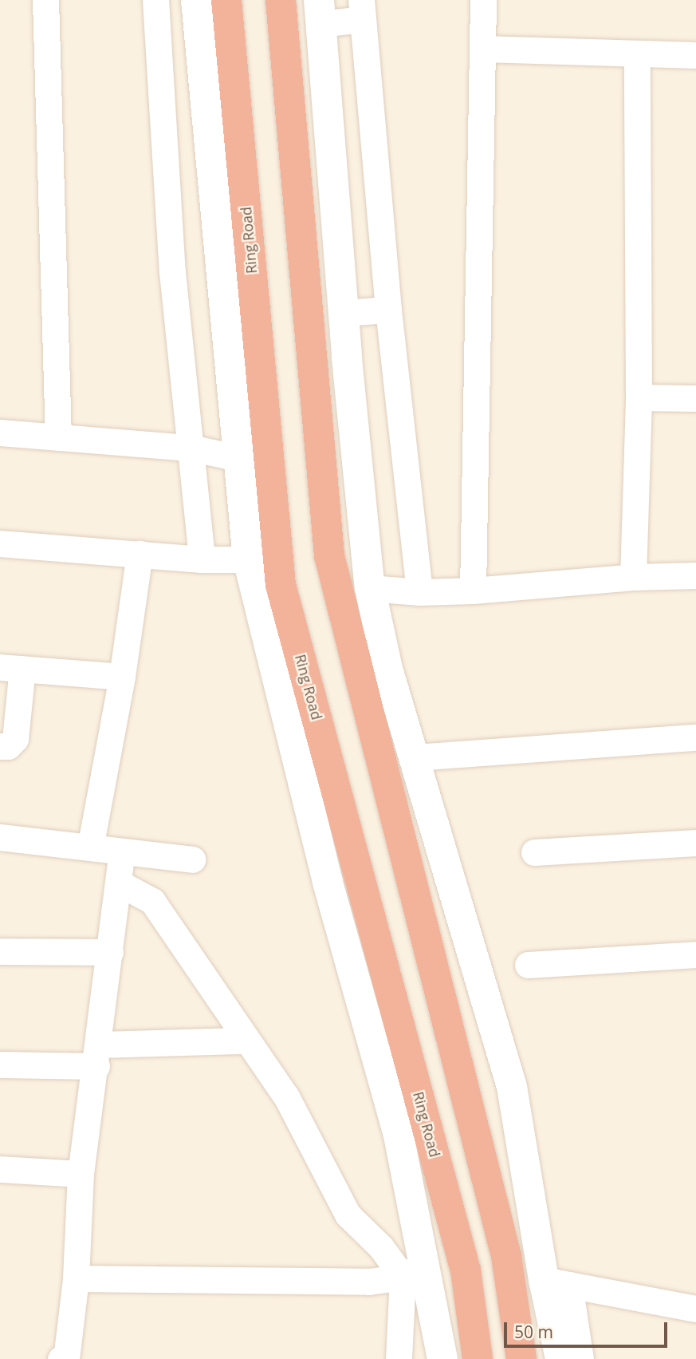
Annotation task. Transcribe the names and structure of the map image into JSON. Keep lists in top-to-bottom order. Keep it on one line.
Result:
{"streets":{"highway":["Ring Road"]},"scale_bar":"50 m"}
